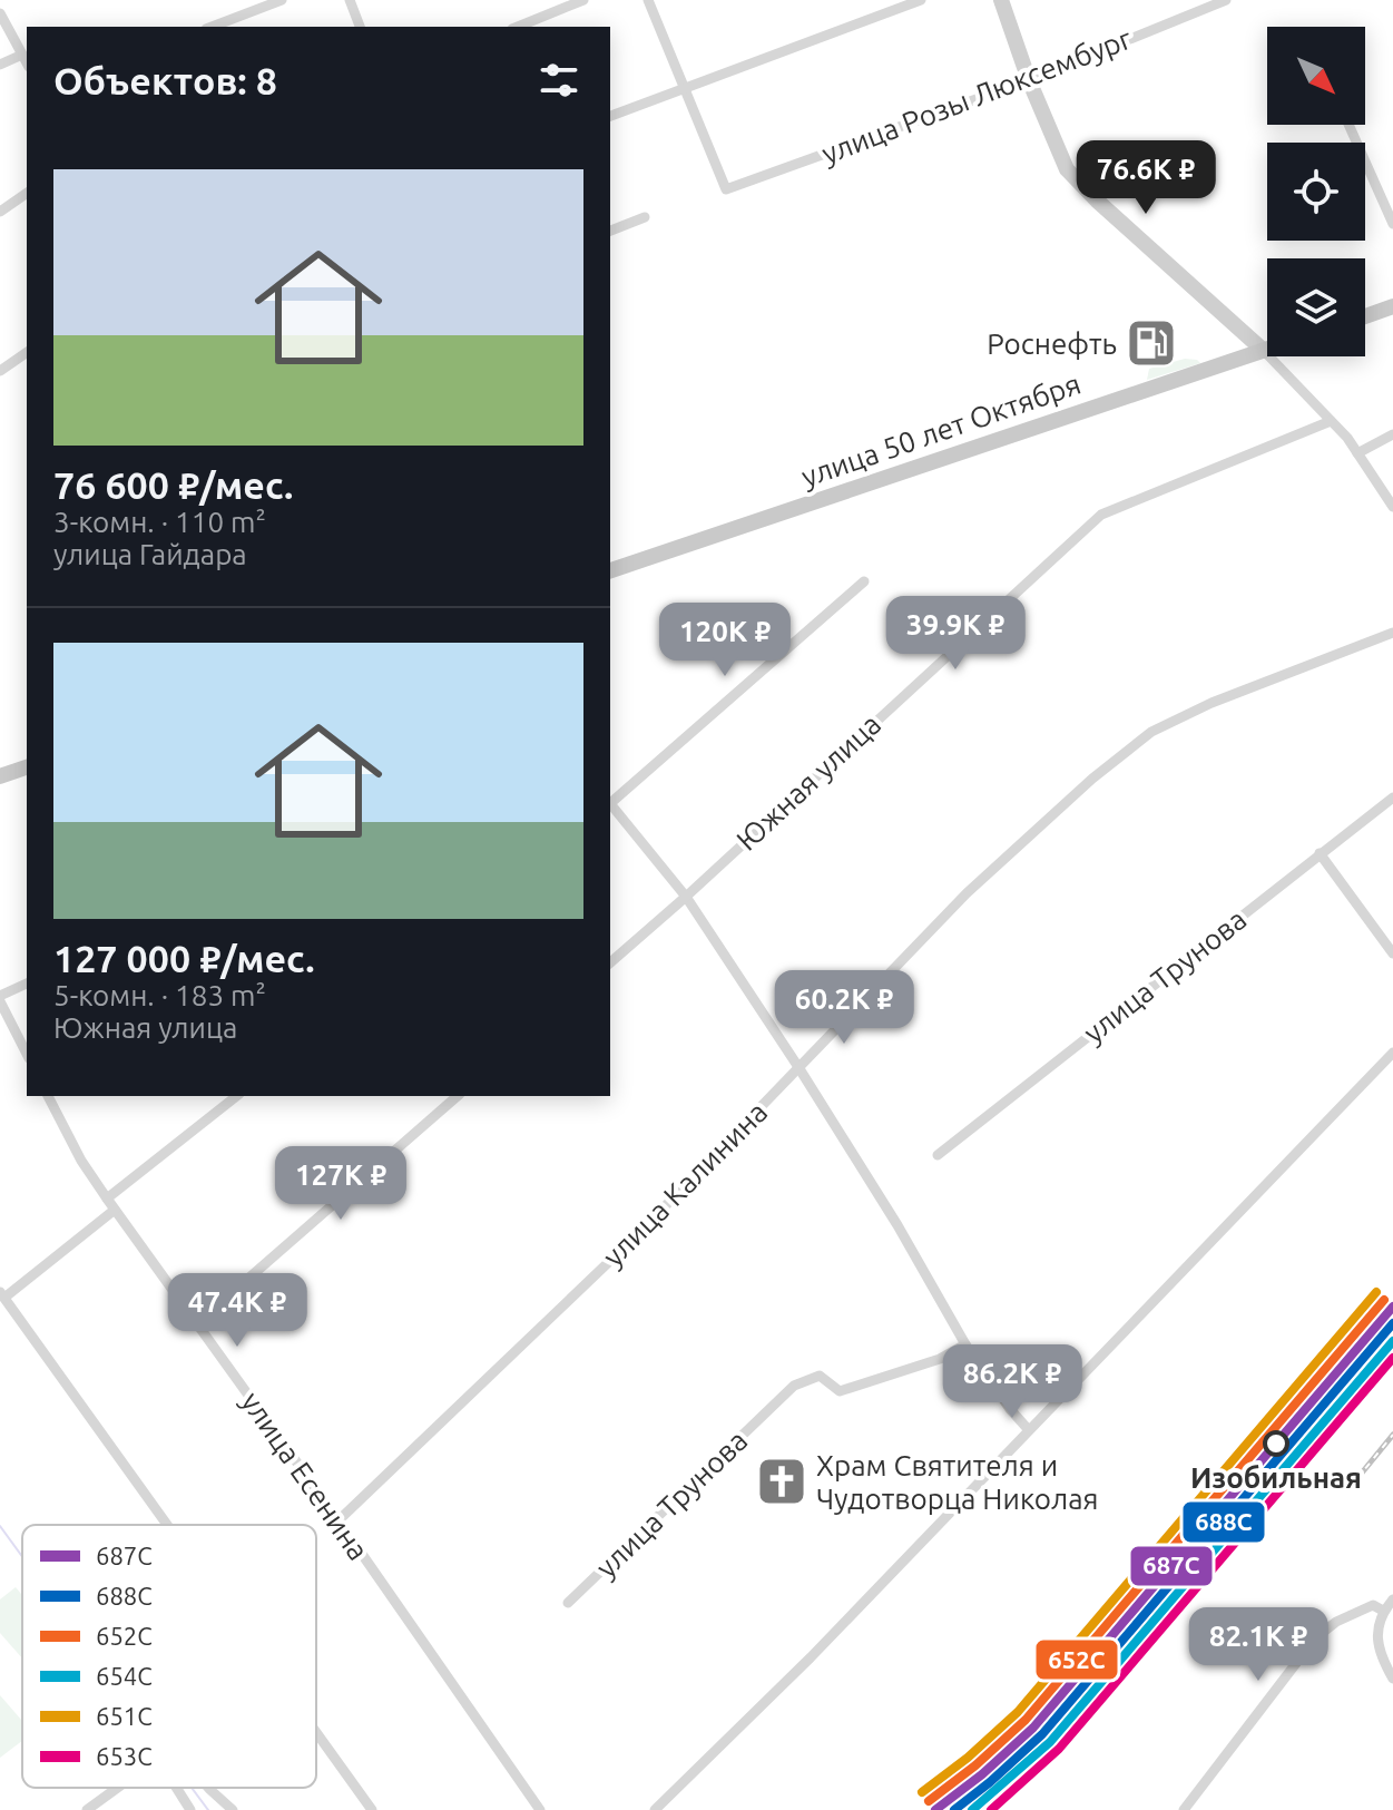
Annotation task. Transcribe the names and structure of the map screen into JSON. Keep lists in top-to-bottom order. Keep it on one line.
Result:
{"streets":{"main road":["улица 50 лет Октября"],"street":["улица Розы Люксембург","Южная улица","улица Трунова","улица Калинина","улица Есенина"]},"crossings":[["улица Калинина","улица Есенина"]],"places":{"fuel station":["Роснефть"],"other":["Изобильная"],"church":["Храм Святителя и Чудотворца Николая"]},"lines":["transit line 651С","transit line 652С","transit line 687С","transit line 688С","transit line 654С","transit line 653С"],"legend":["687С","688С","652С","654С","651С","653С"],"north":"bottom right","page":{"heading":"Объектов: 8","list":[{"name":"76 600 ₽/мес.","note":"3-комн. · 110 m² · улица Гайдара"},{"name":"127 000 ₽/мес.","note":"5-комн. · 183 m² · Южная улица"}],"price":["76.6K ₽","39.9K ₽","120K ₽","60.2K ₽","127K ₽","47.4K ₽","86.2K ₽","82.1K ₽"]}}
